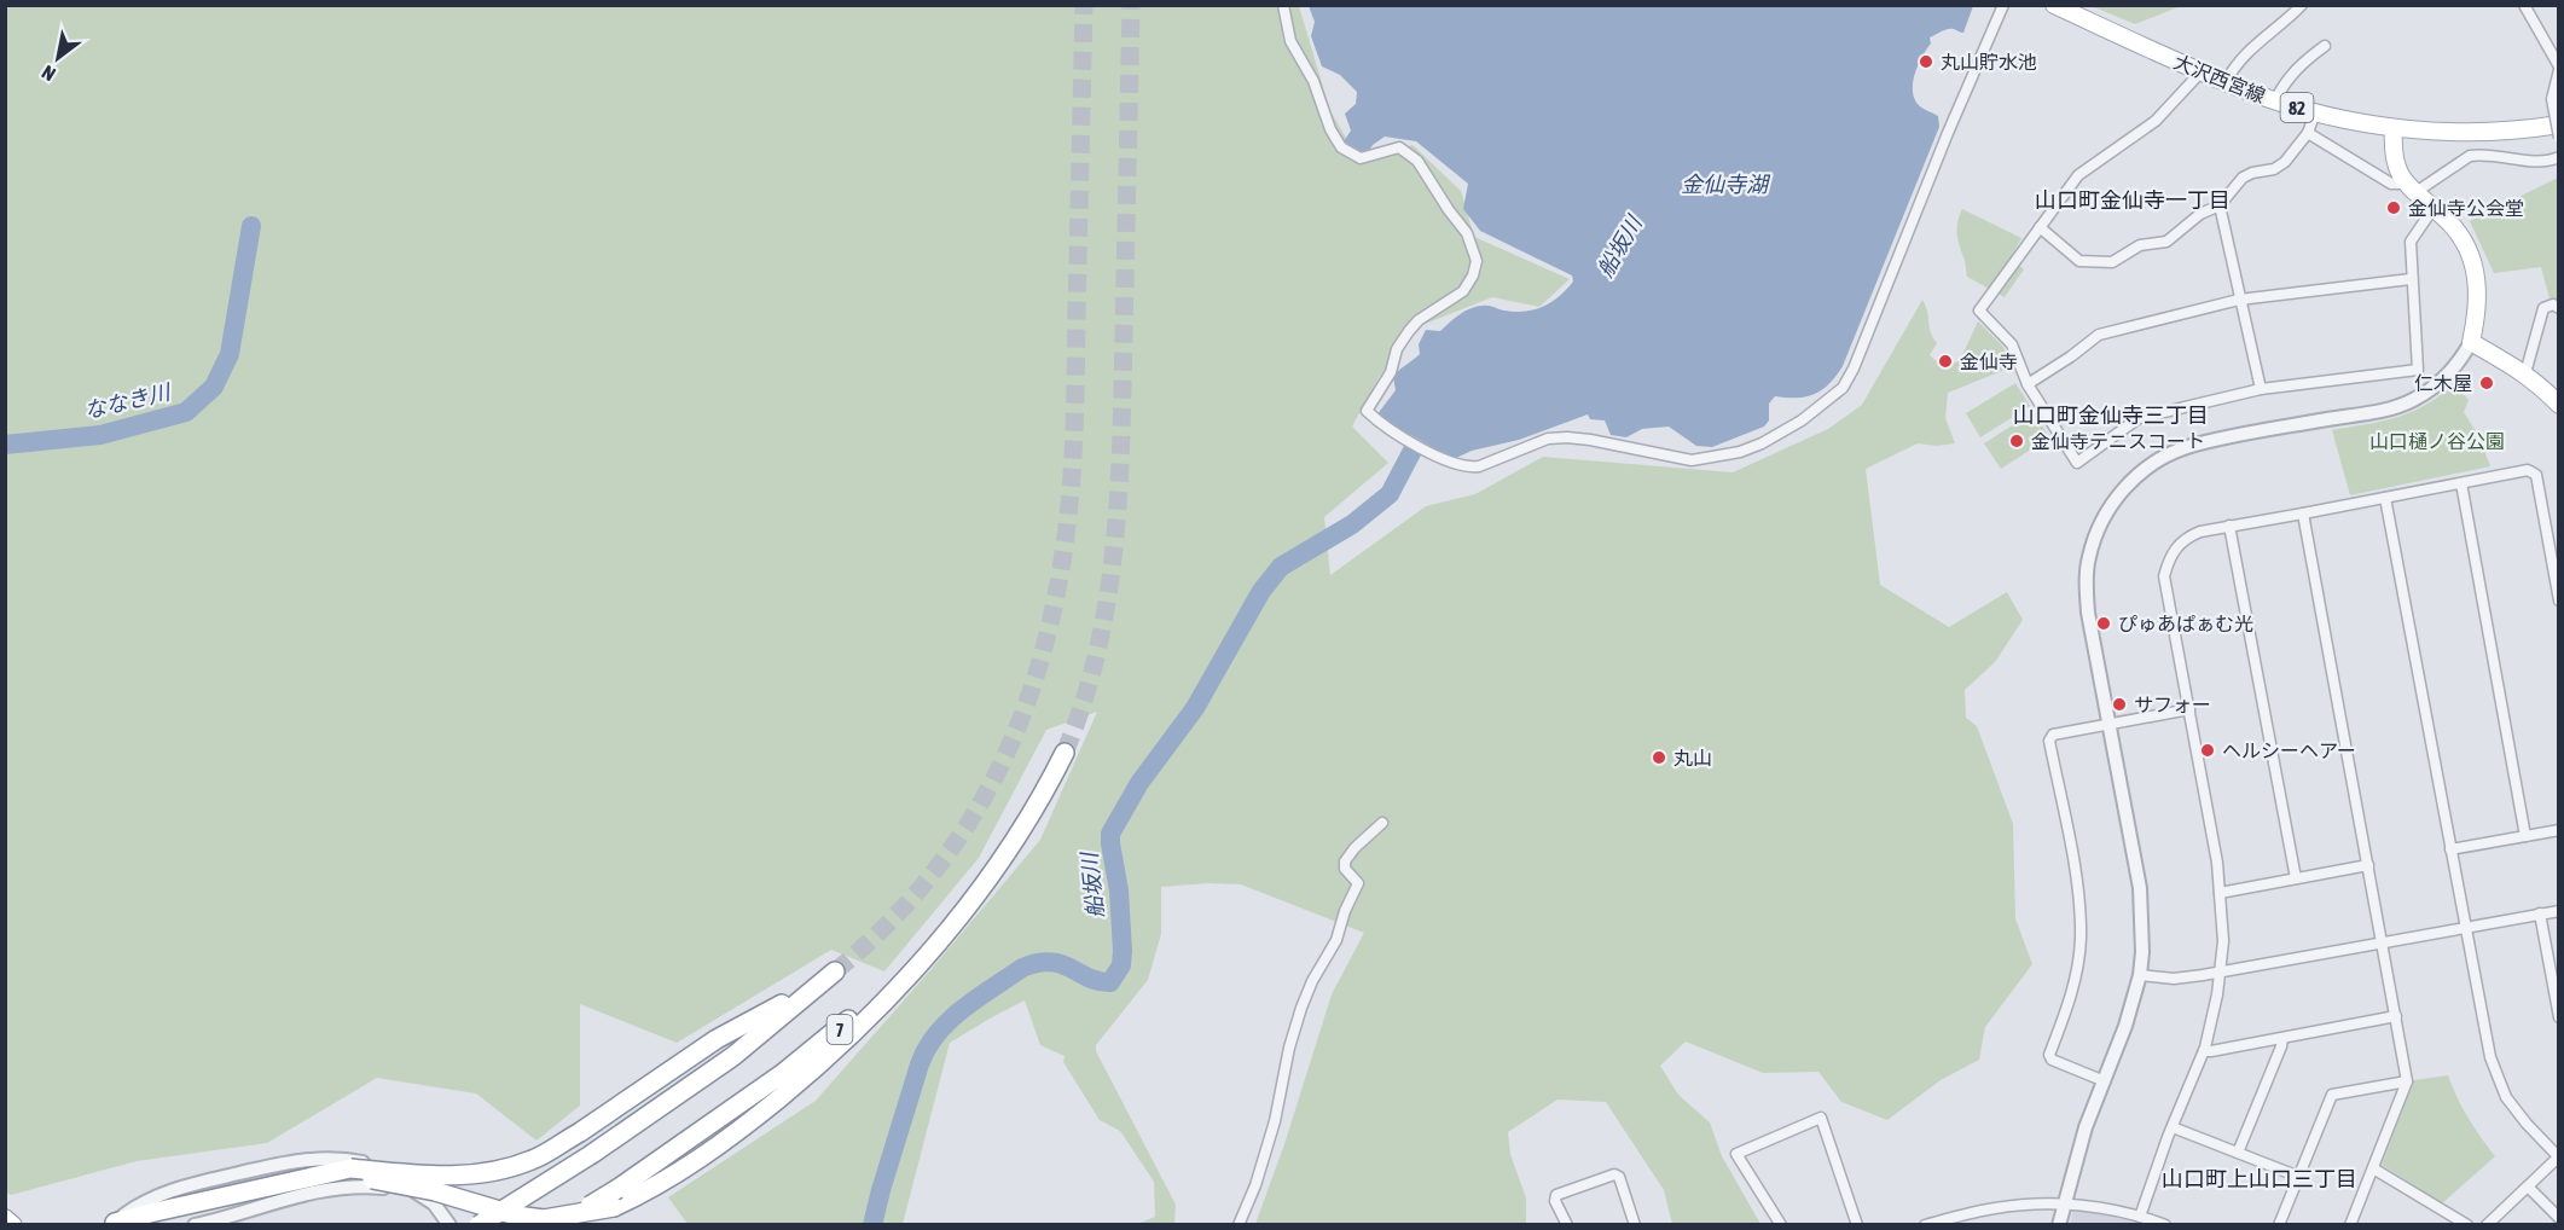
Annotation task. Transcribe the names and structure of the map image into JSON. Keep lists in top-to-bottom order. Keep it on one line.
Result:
{"streets":{"highway":["7"],"main road":["大沢西宮線","82"]},"districts":["山口町金仙寺一丁目","山口町金仙寺三丁目","山口町上山口三丁目"],"water":["金仙寺湖","船坂川","ななき川"],"parks":["山口樋ノ谷公園"],"places":["丸山貯水池","金仙寺公会堂","金仙寺","仁木屋","金仙寺テニスコート","ぴゅあぱぁむ光","サフォー","ヘルシーヘアー","丸山"],"north":"bottom left"}
